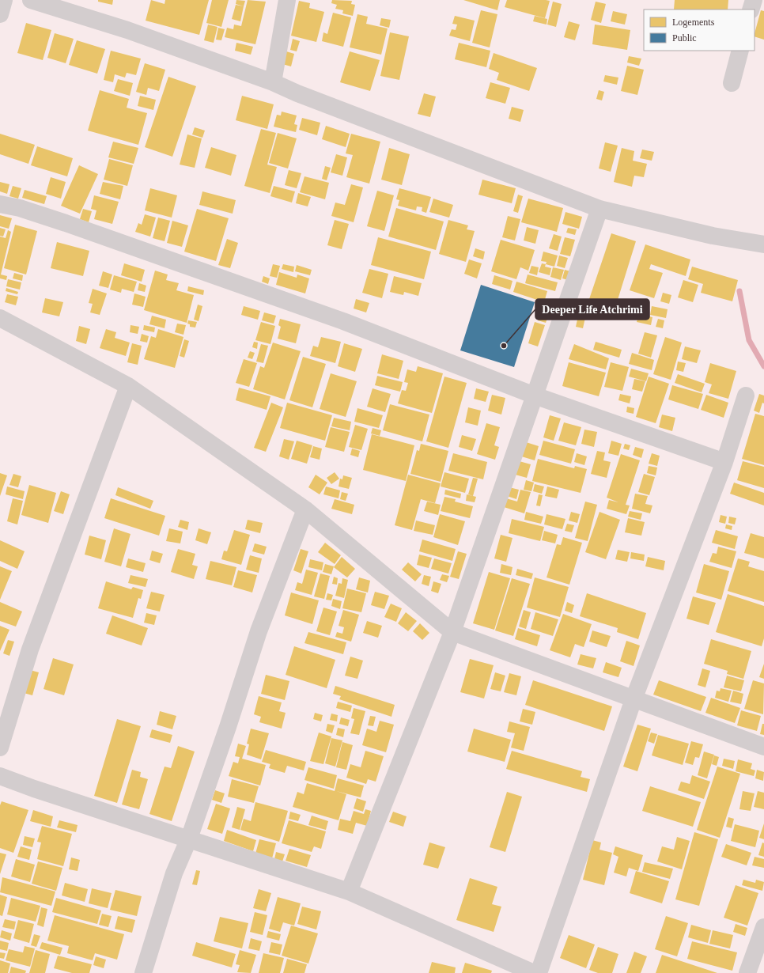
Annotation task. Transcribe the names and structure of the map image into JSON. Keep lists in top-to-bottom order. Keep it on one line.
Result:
{"places":["Deeper Life Atchrimi"],"legend":["Logements","Public"]}
